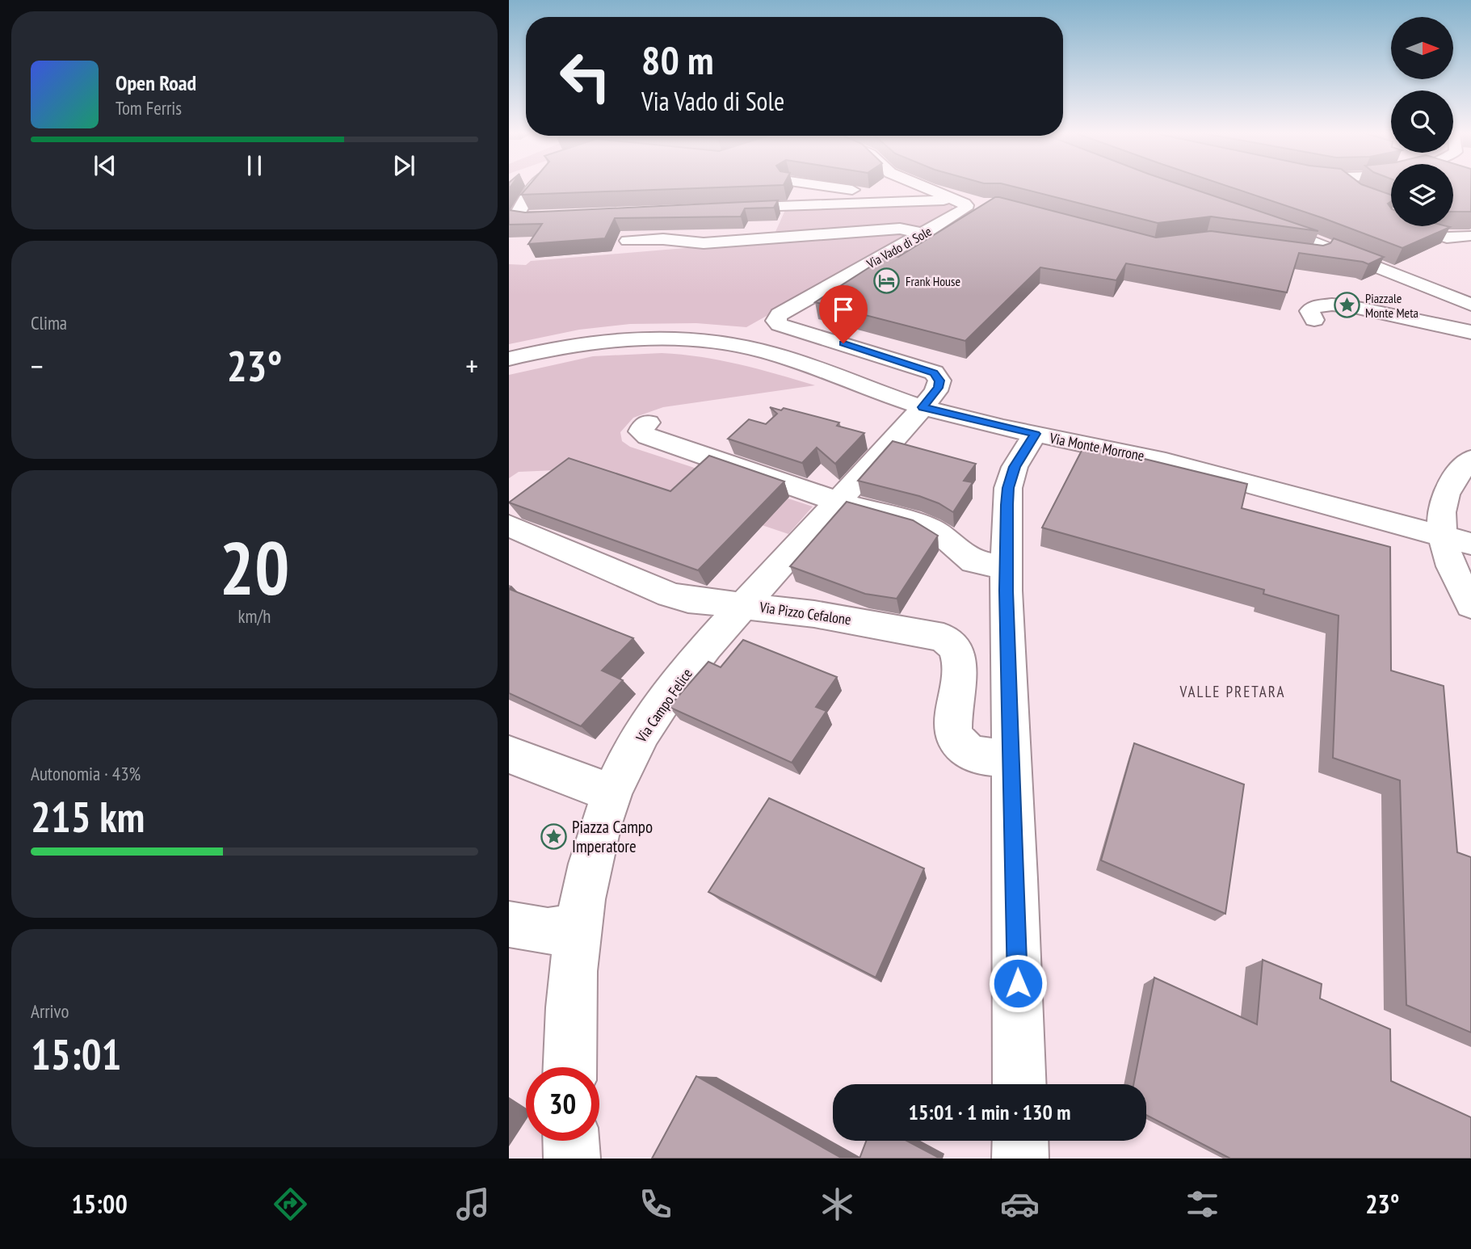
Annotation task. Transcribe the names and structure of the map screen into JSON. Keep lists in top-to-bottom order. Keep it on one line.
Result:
{"streets":{"street":["Via Vado di Sole","Via Monte Morrone","Via Pizzo Cefalone","Via Campo Felice"]},"crossings":[["Via Vado di Sole","Via Campo Felice"],["Via Monte Morrone","Via Pizzo Cefalone"],["Via Pizzo Cefalone","Via Campo Felice"]],"districts":["VALLE PRETARA"],"places":{"hotel":["Frank House"],"place":["Piazzale Monte Meta","Piazza Campo Imperatore"]},"north":"right","page":{"turn":["80 m","Via Vado di Sole"],"song":["Open Road","Tom Ferris"],"tile":["Clima",["20","km/h"],["Autonomia · 43%","215 km"],["Arrivo","15:01"]],"heat":["−","23°","+"],"limit":"30","trip":"15:01 · 1 min · 130 m","tabs":["15:00","23°"]}}
